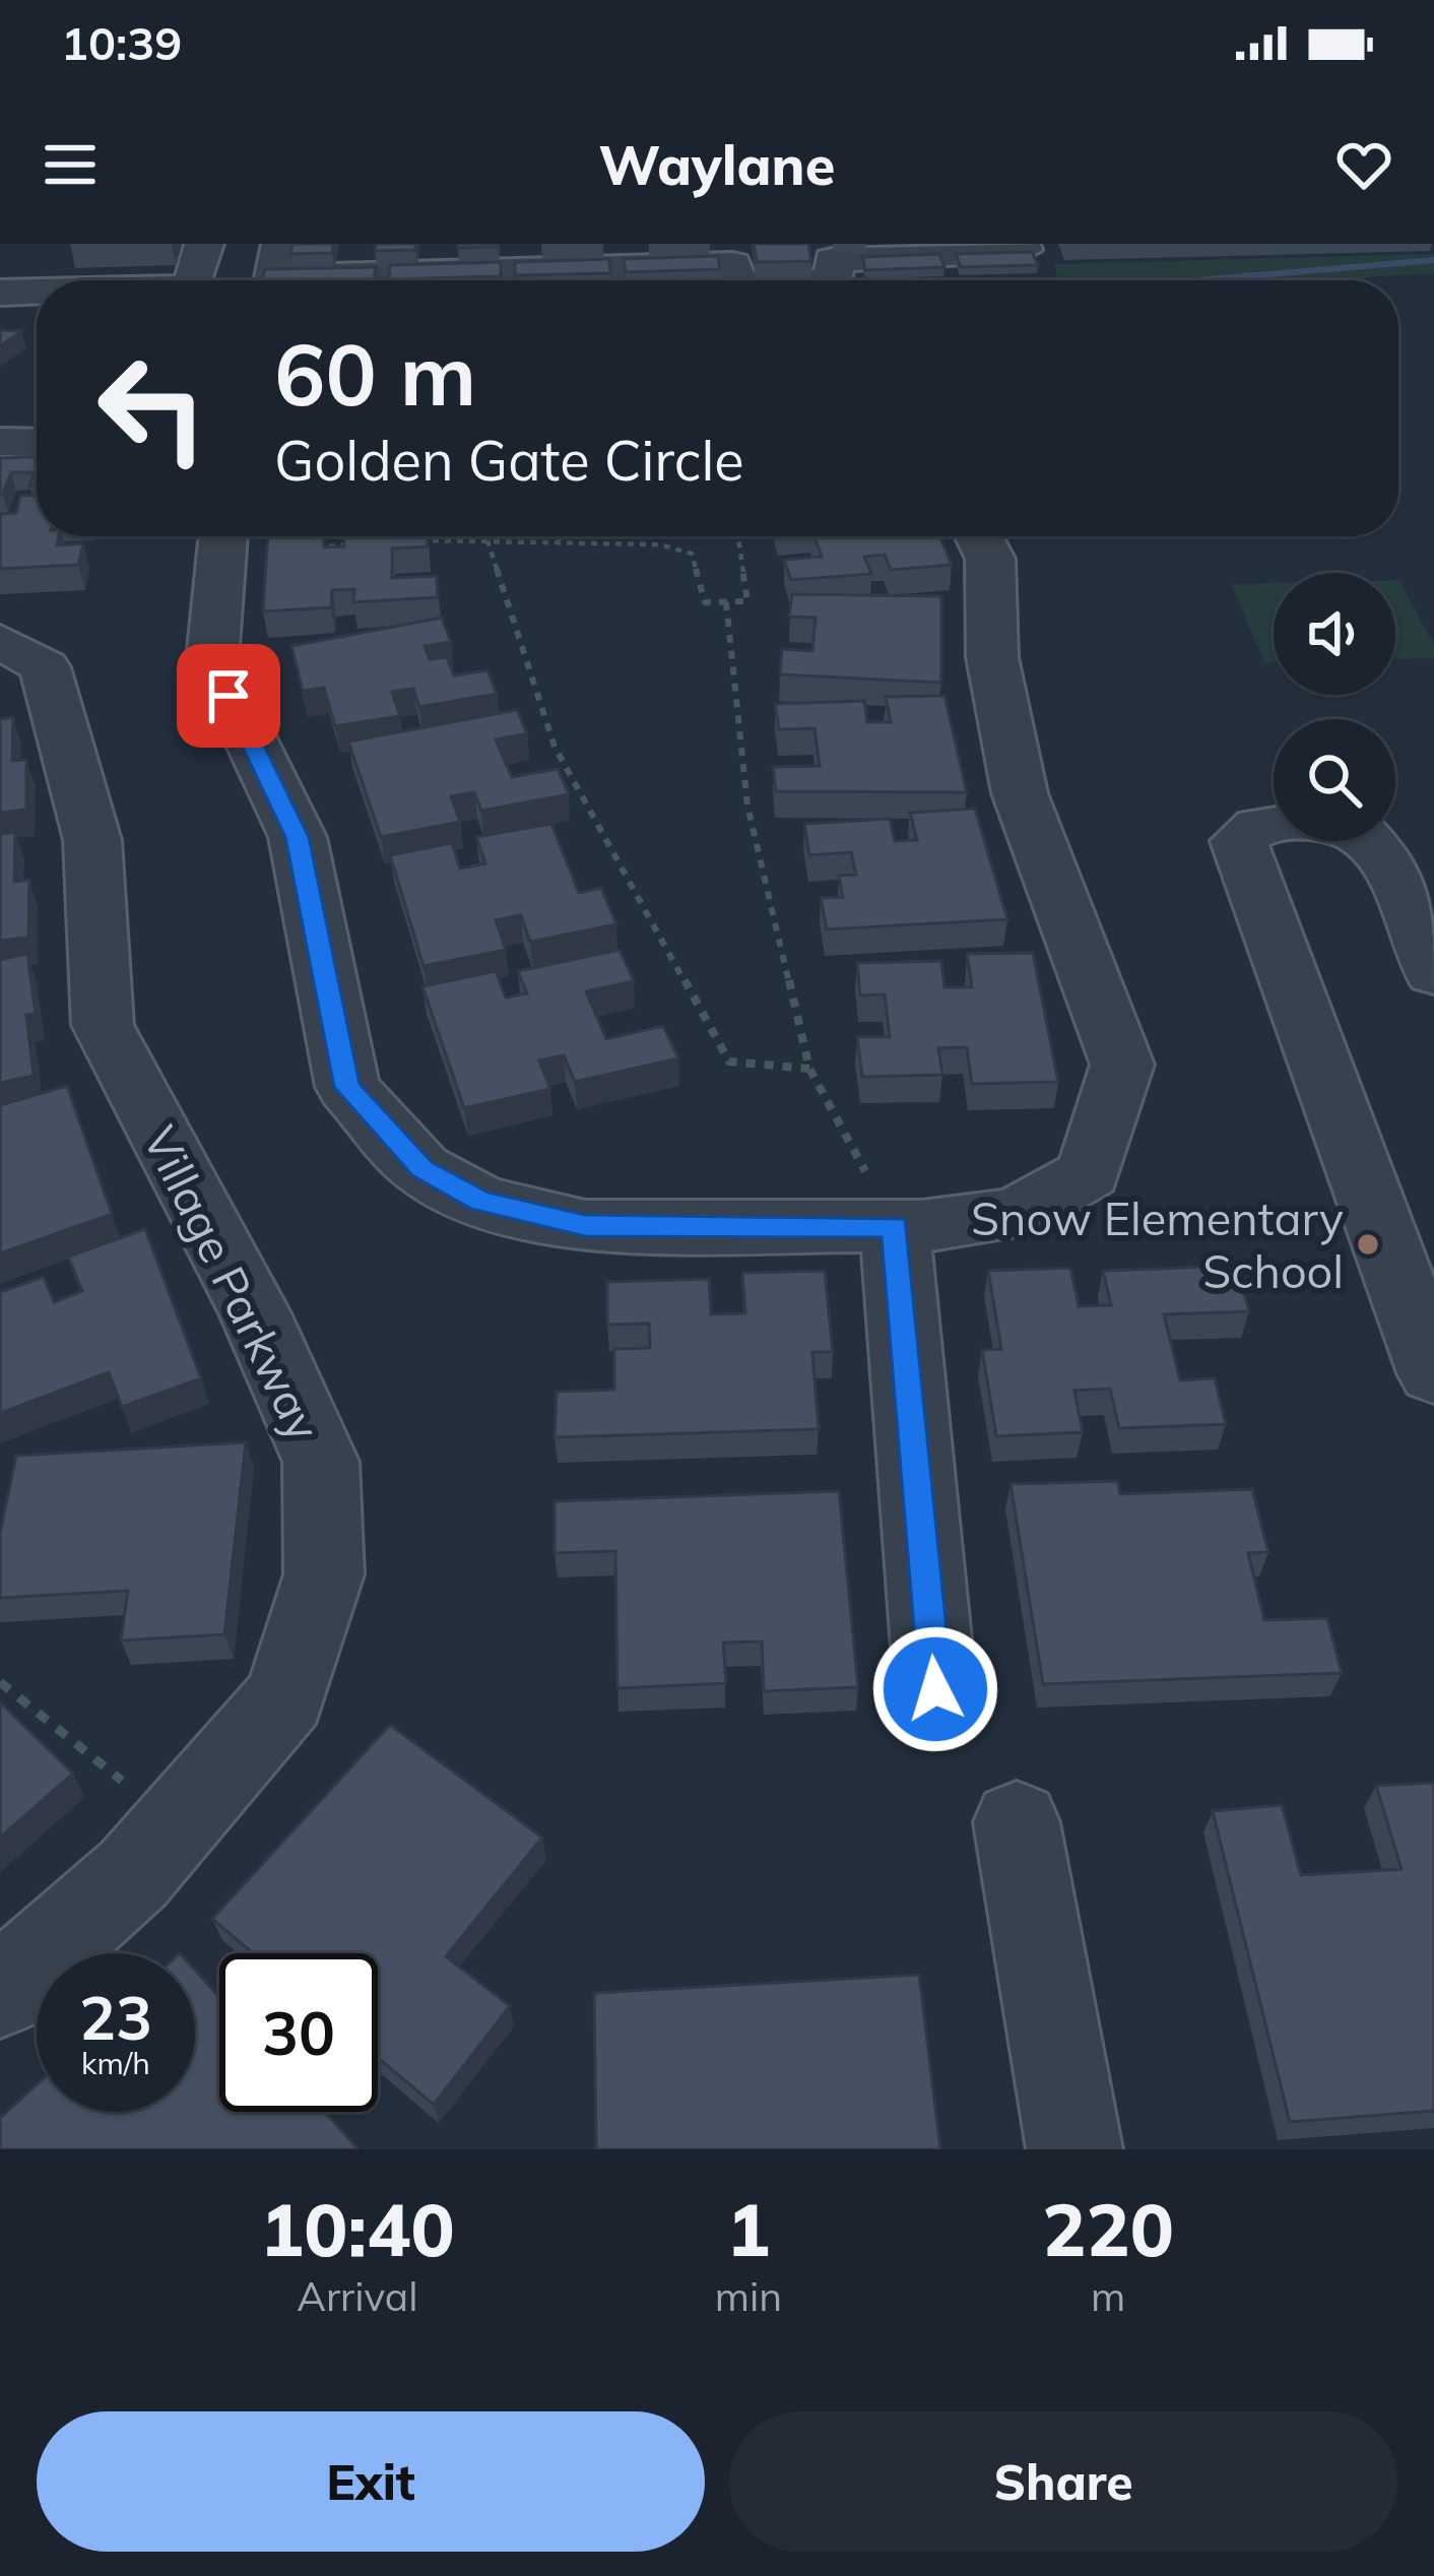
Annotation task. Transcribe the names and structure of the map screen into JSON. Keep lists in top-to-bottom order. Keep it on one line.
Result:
{"streets":{"street":["Village Parkway"]},"places":["Snow Elementary School"],"page":{"status":"10:39","header":"Waylane","turn":["60 m","Golden Gate Circle"],"speed":"23 km/h","limit":"30","eta":["10:40","Arrival","1","min","220","m"],"buttons":["Exit","Share"]}}
